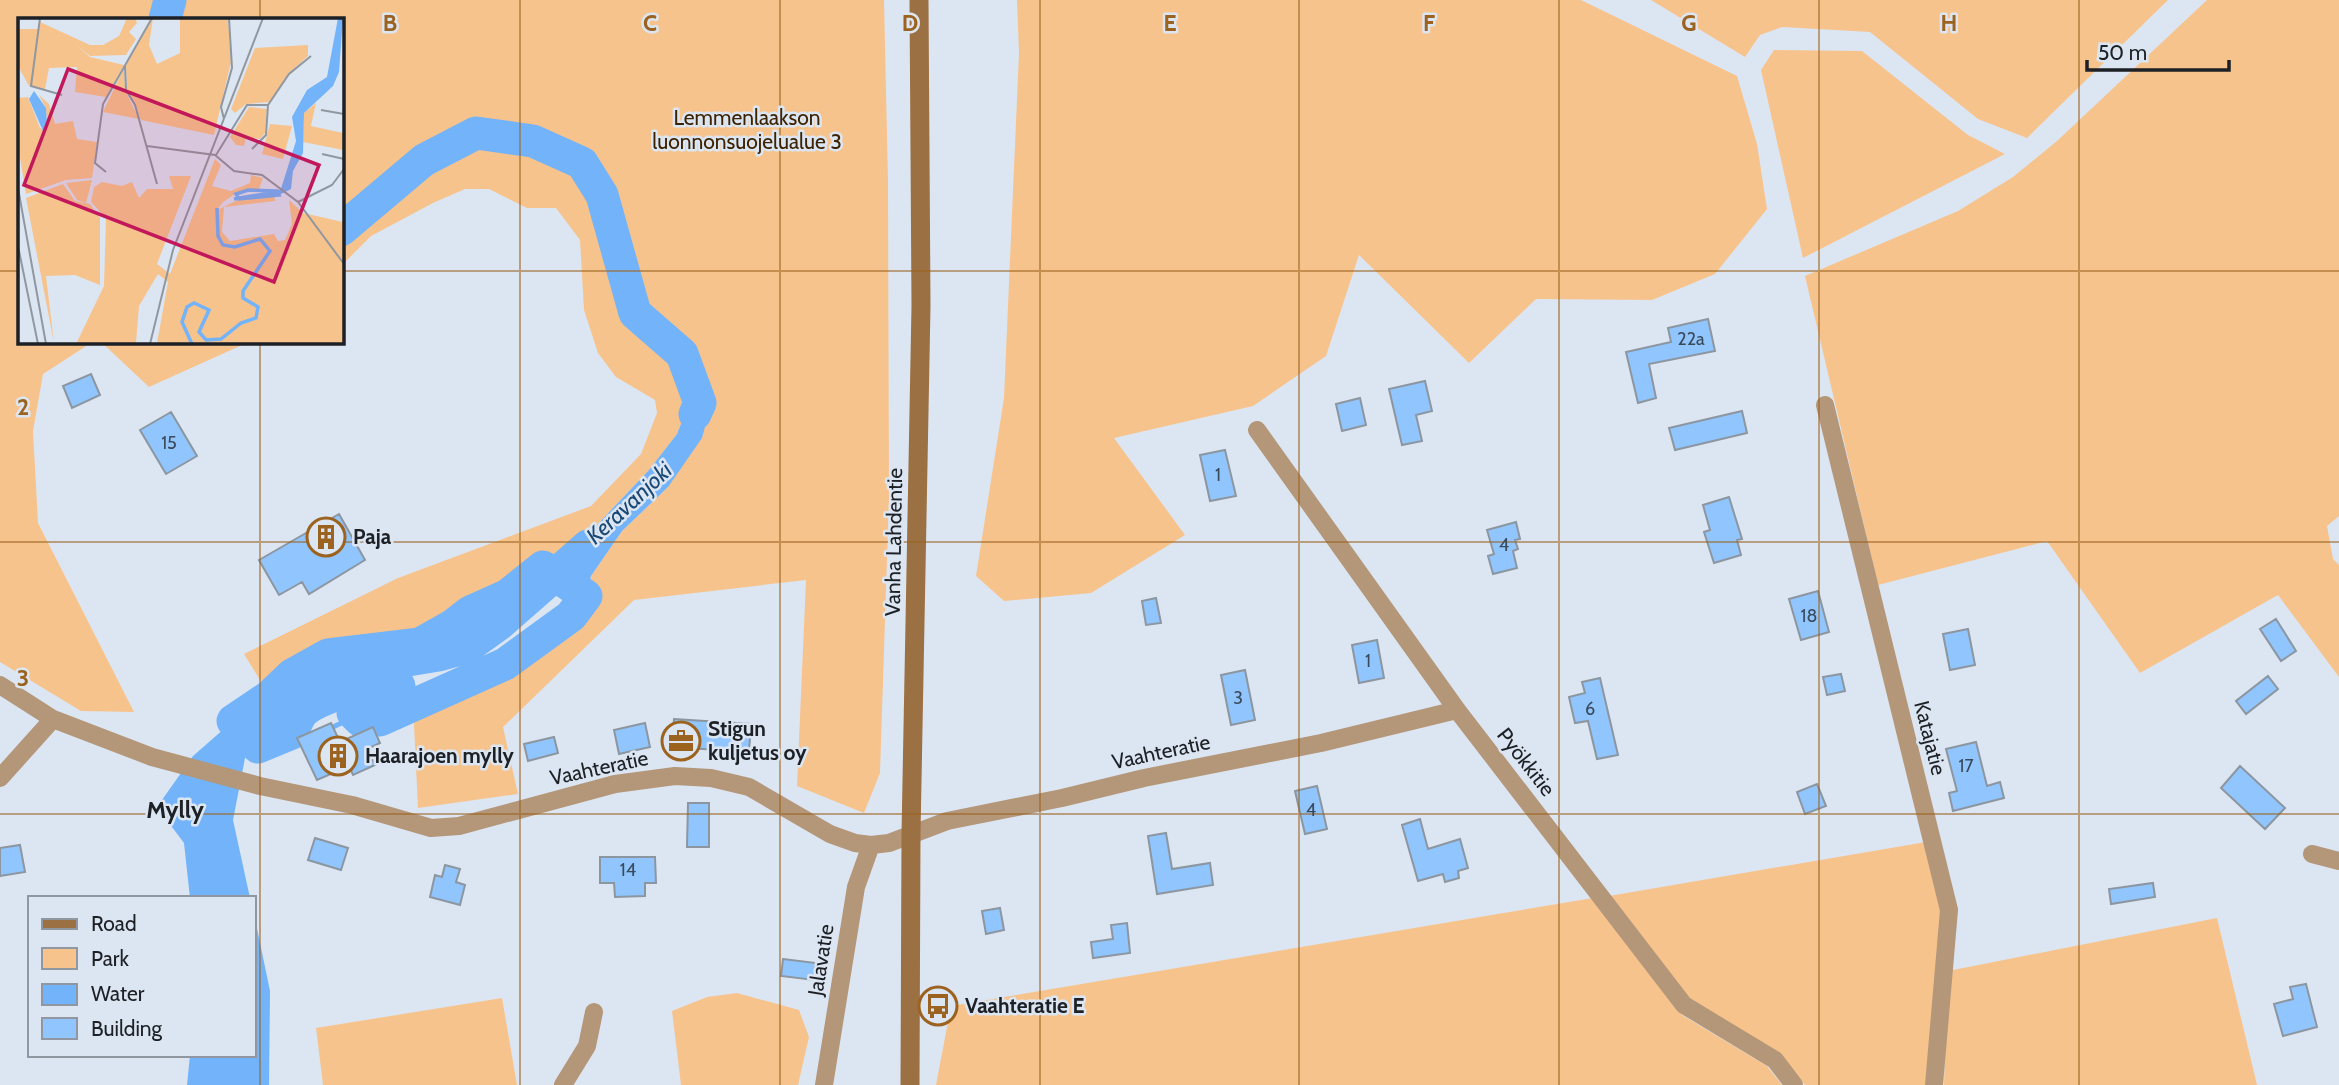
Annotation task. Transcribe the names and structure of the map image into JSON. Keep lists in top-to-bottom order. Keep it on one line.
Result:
{"streets":{"main road":["Vanha Lahdentie"],"street":["Katajatie","Vaahteratie","Pyökkitie","Jalavatie"]},"crossings":[["Vanha Lahdentie","Vaahteratie"],["Vaahteratie","Pyökkitie"],["Vaahteratie","Jalavatie"]],"districts":["Mylly"],"water":["Keravanjoki"],"parks":["Lemmenlaakson luonnonsuojelualue 3"],"places":{"building":["Paja","Haarajoen mylly"],"office":["Stigun kuljetus oy"],"bus stop":["Vaahteratie E"]},"house_numbers":["22a","15","1","4","18","1","3","6","17","4","14"],"legend":["Road","Park","Water","Building"],"scale_bar":"50 m","grid":{"columns":["B","C","D","E","F","G","H"],"rows":["2","3"]}}
